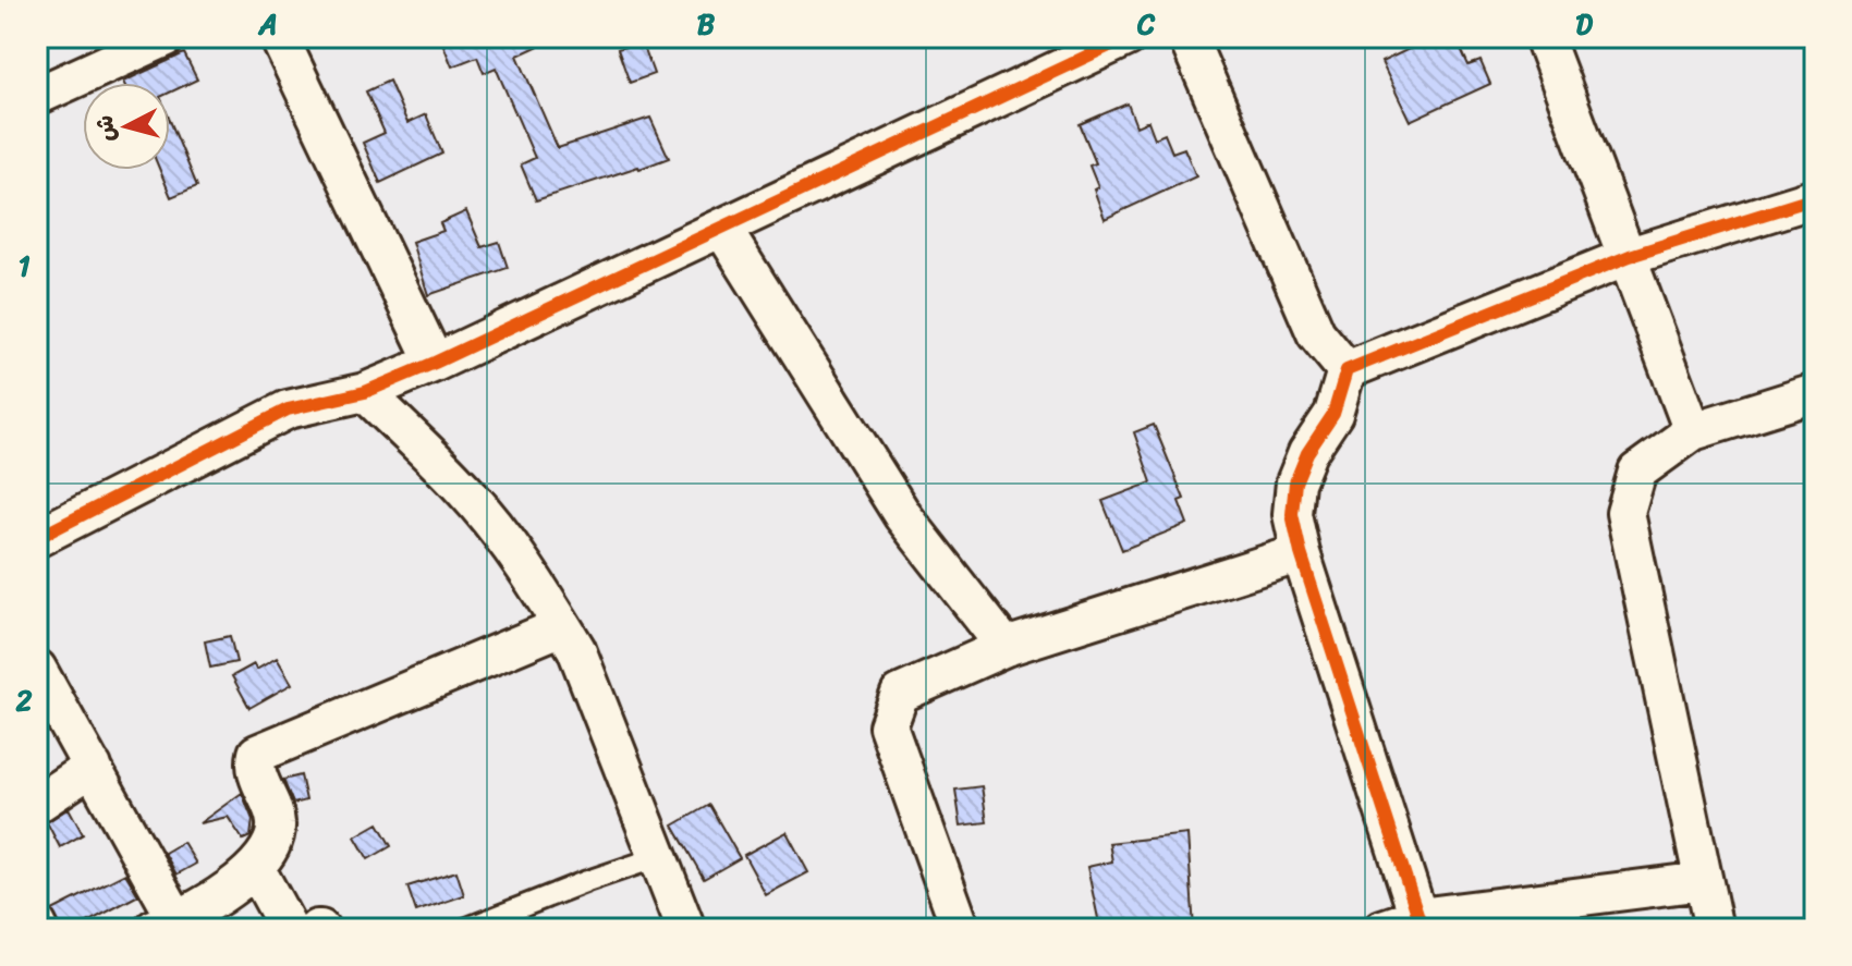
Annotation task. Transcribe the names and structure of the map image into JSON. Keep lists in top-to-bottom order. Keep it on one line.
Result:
{"north":"left","grid":{"columns":["A","B","C","D"],"rows":["1","2"]}}
